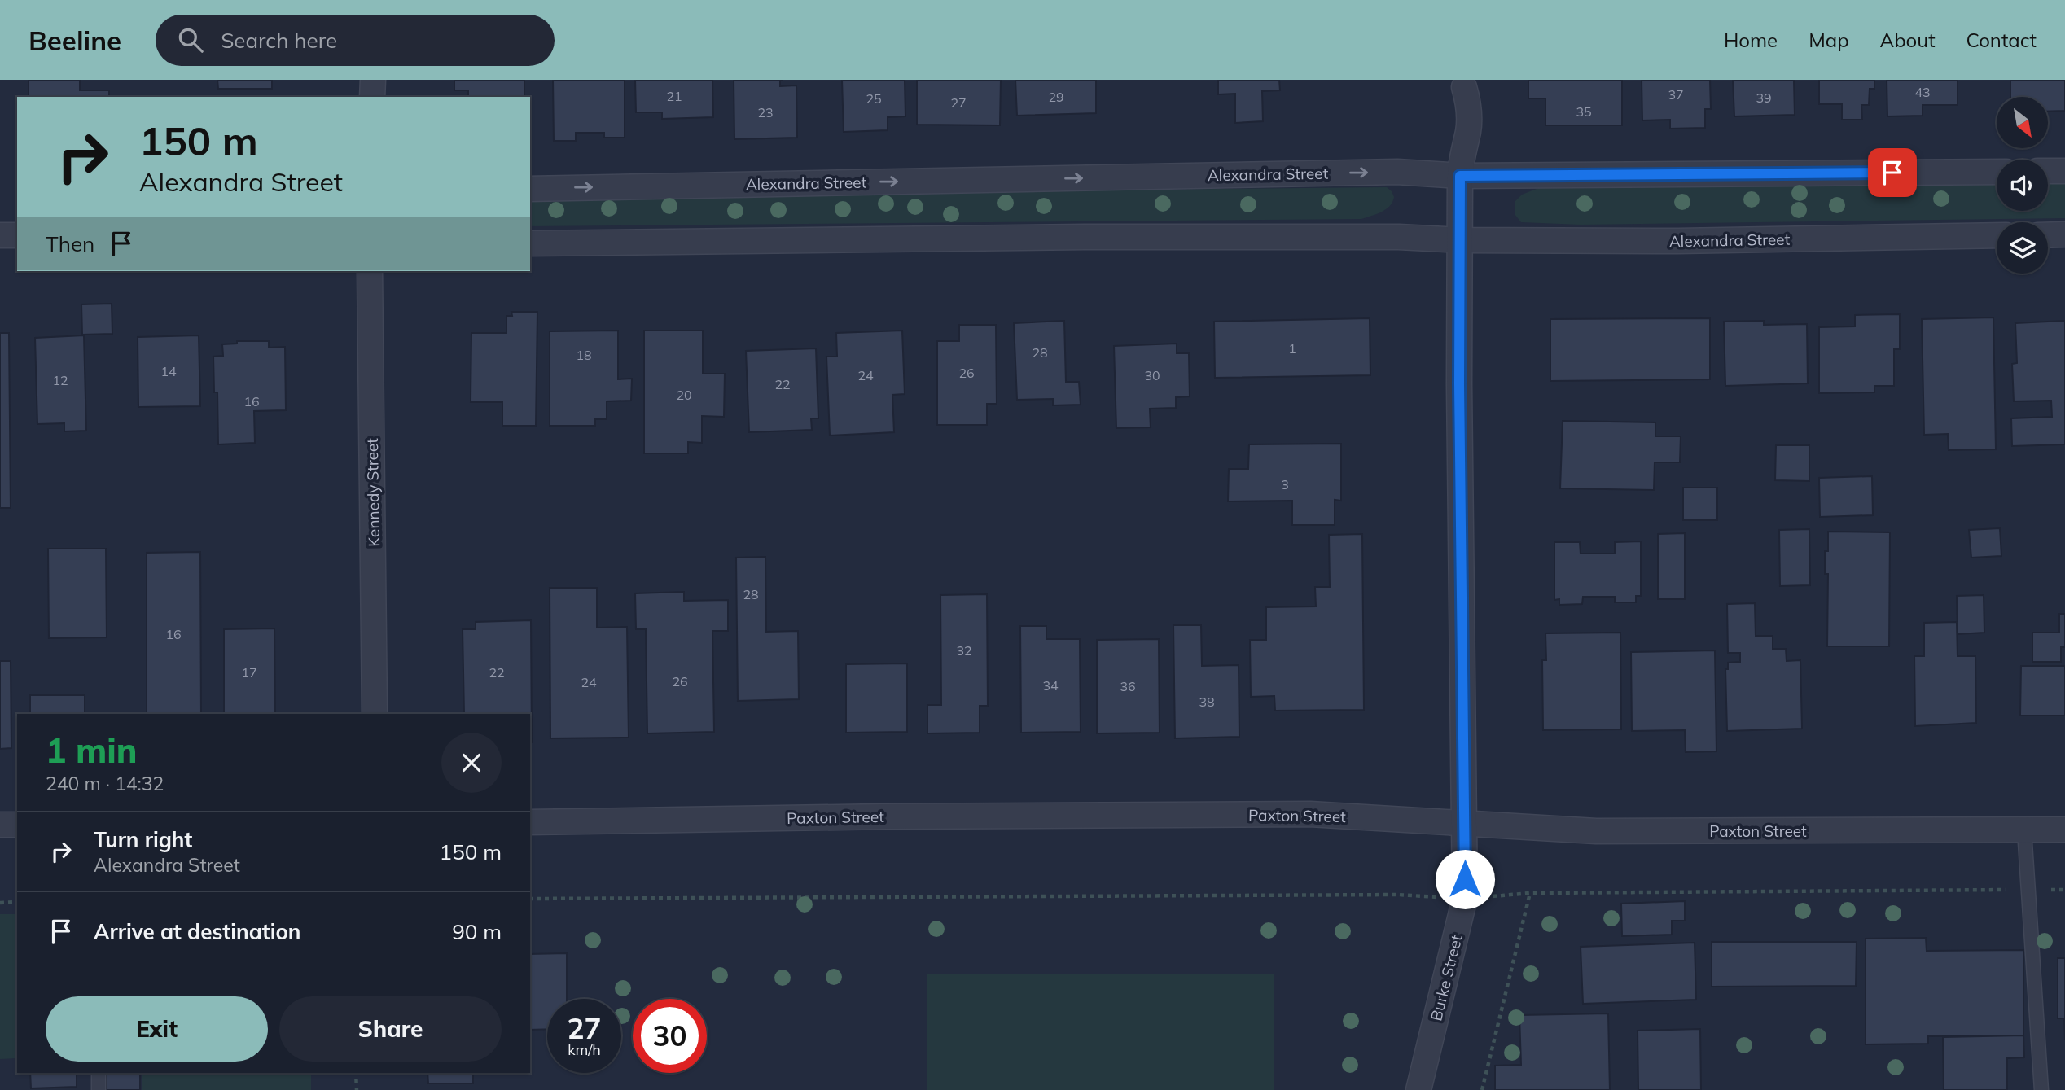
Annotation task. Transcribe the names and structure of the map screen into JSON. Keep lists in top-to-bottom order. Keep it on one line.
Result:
{"streets":{"street":["Alexandra Street","Kennedy Street","Paxton Street","Burke Street"]},"crossings":[["Alexandra Street","Burke Street"],["Paxton Street","Burke Street"]],"house_numbers":["43","37","21","29","39","25","27","35","23","1","28","18","14","26","24","30","12","22","20","16","3","28","16","32","17","22","26","24","34","36","38"],"north":"bottom right","page":{"header":"Beeline","search":"Search here","nav":["Home","Map","About","Contact"],"turn":["150 m","Alexandra Street"],"then":"Then","heading":["1 min","240 m · 14:32"],"list":[{"name":"Turn right","note":"Alexandra Street","value":"150 m"},{"name":"Arrive at destination","value":"90 m"}],"buttons":["Exit","Share"],"speed":"27 km/h","limit":"30"}}
